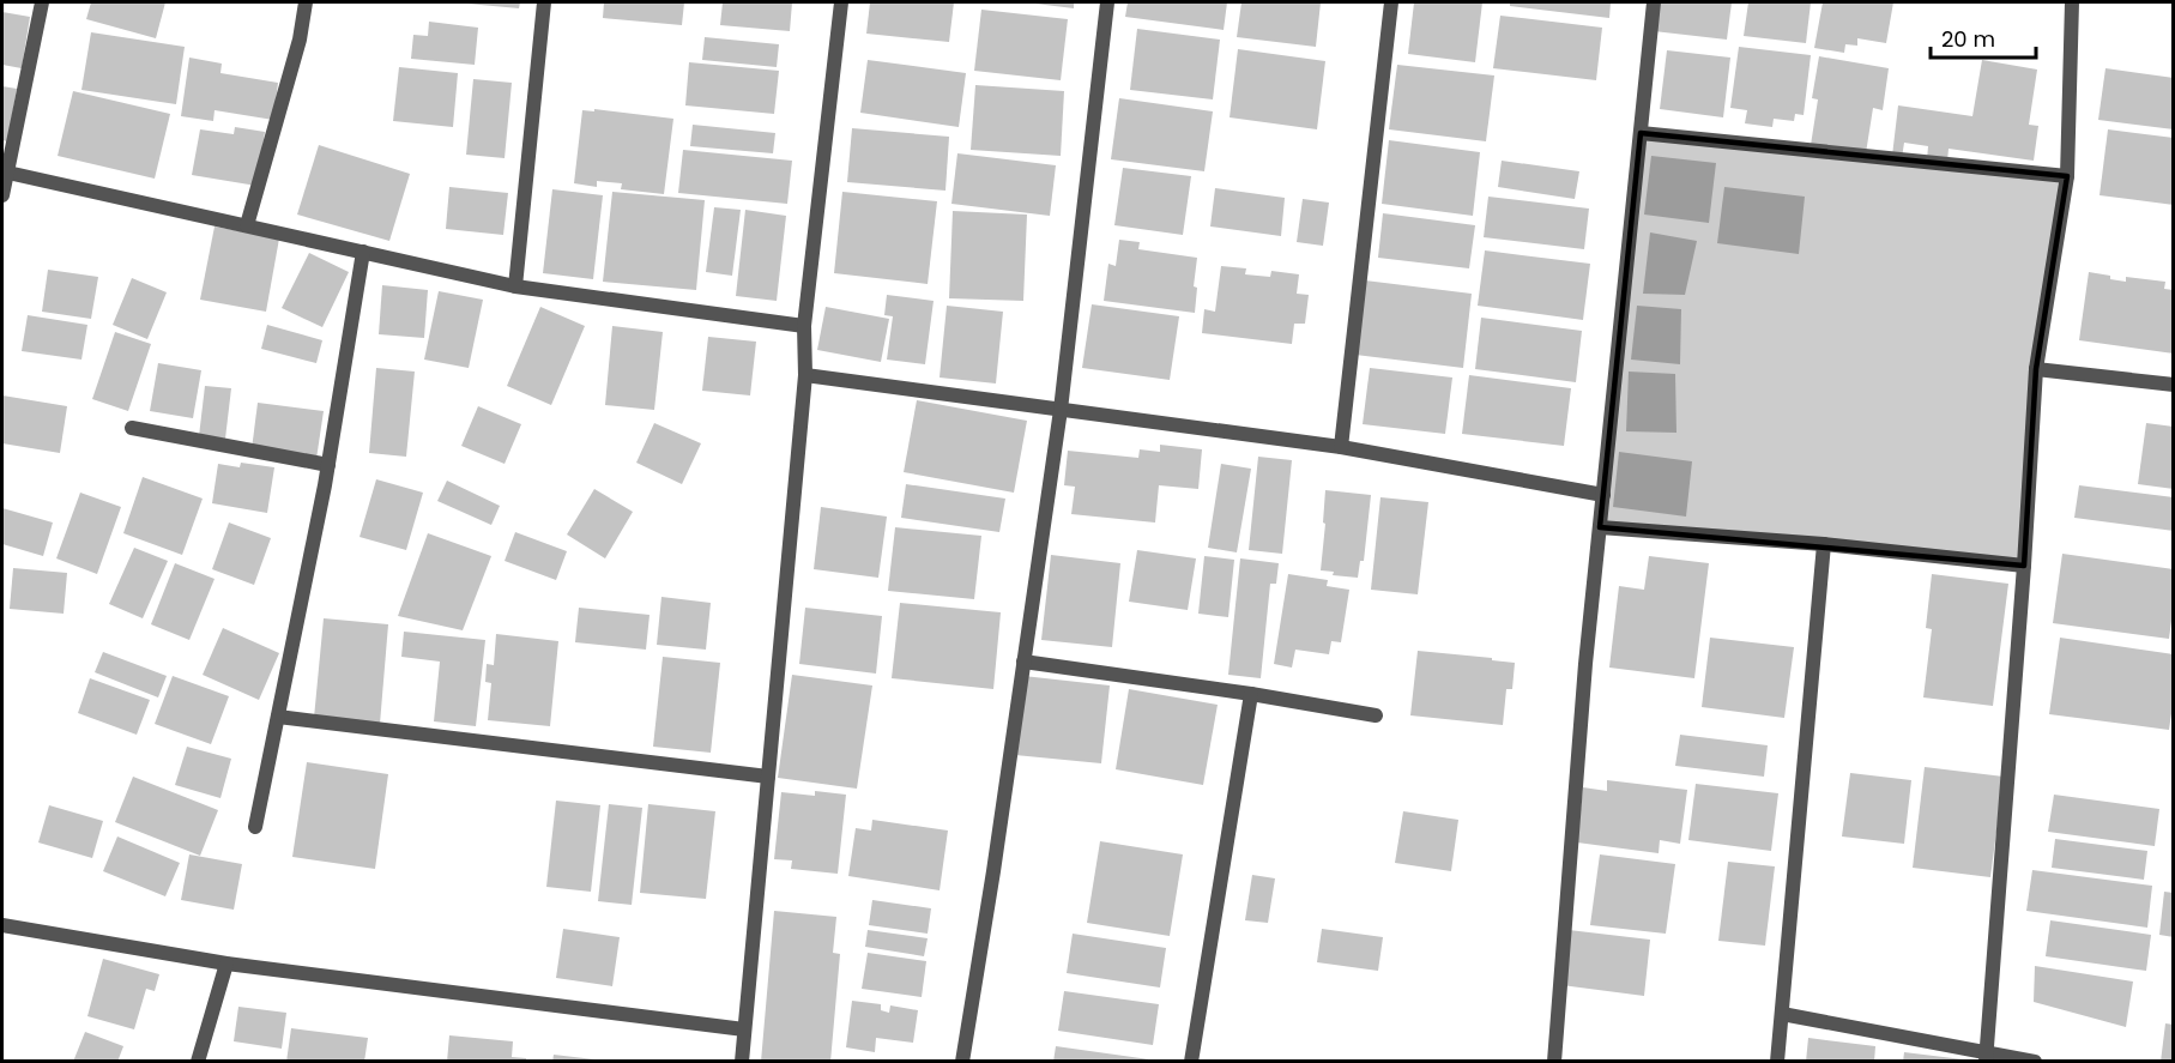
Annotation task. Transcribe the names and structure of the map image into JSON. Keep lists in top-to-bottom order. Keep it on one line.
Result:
{"scale_bar":"20 m"}
